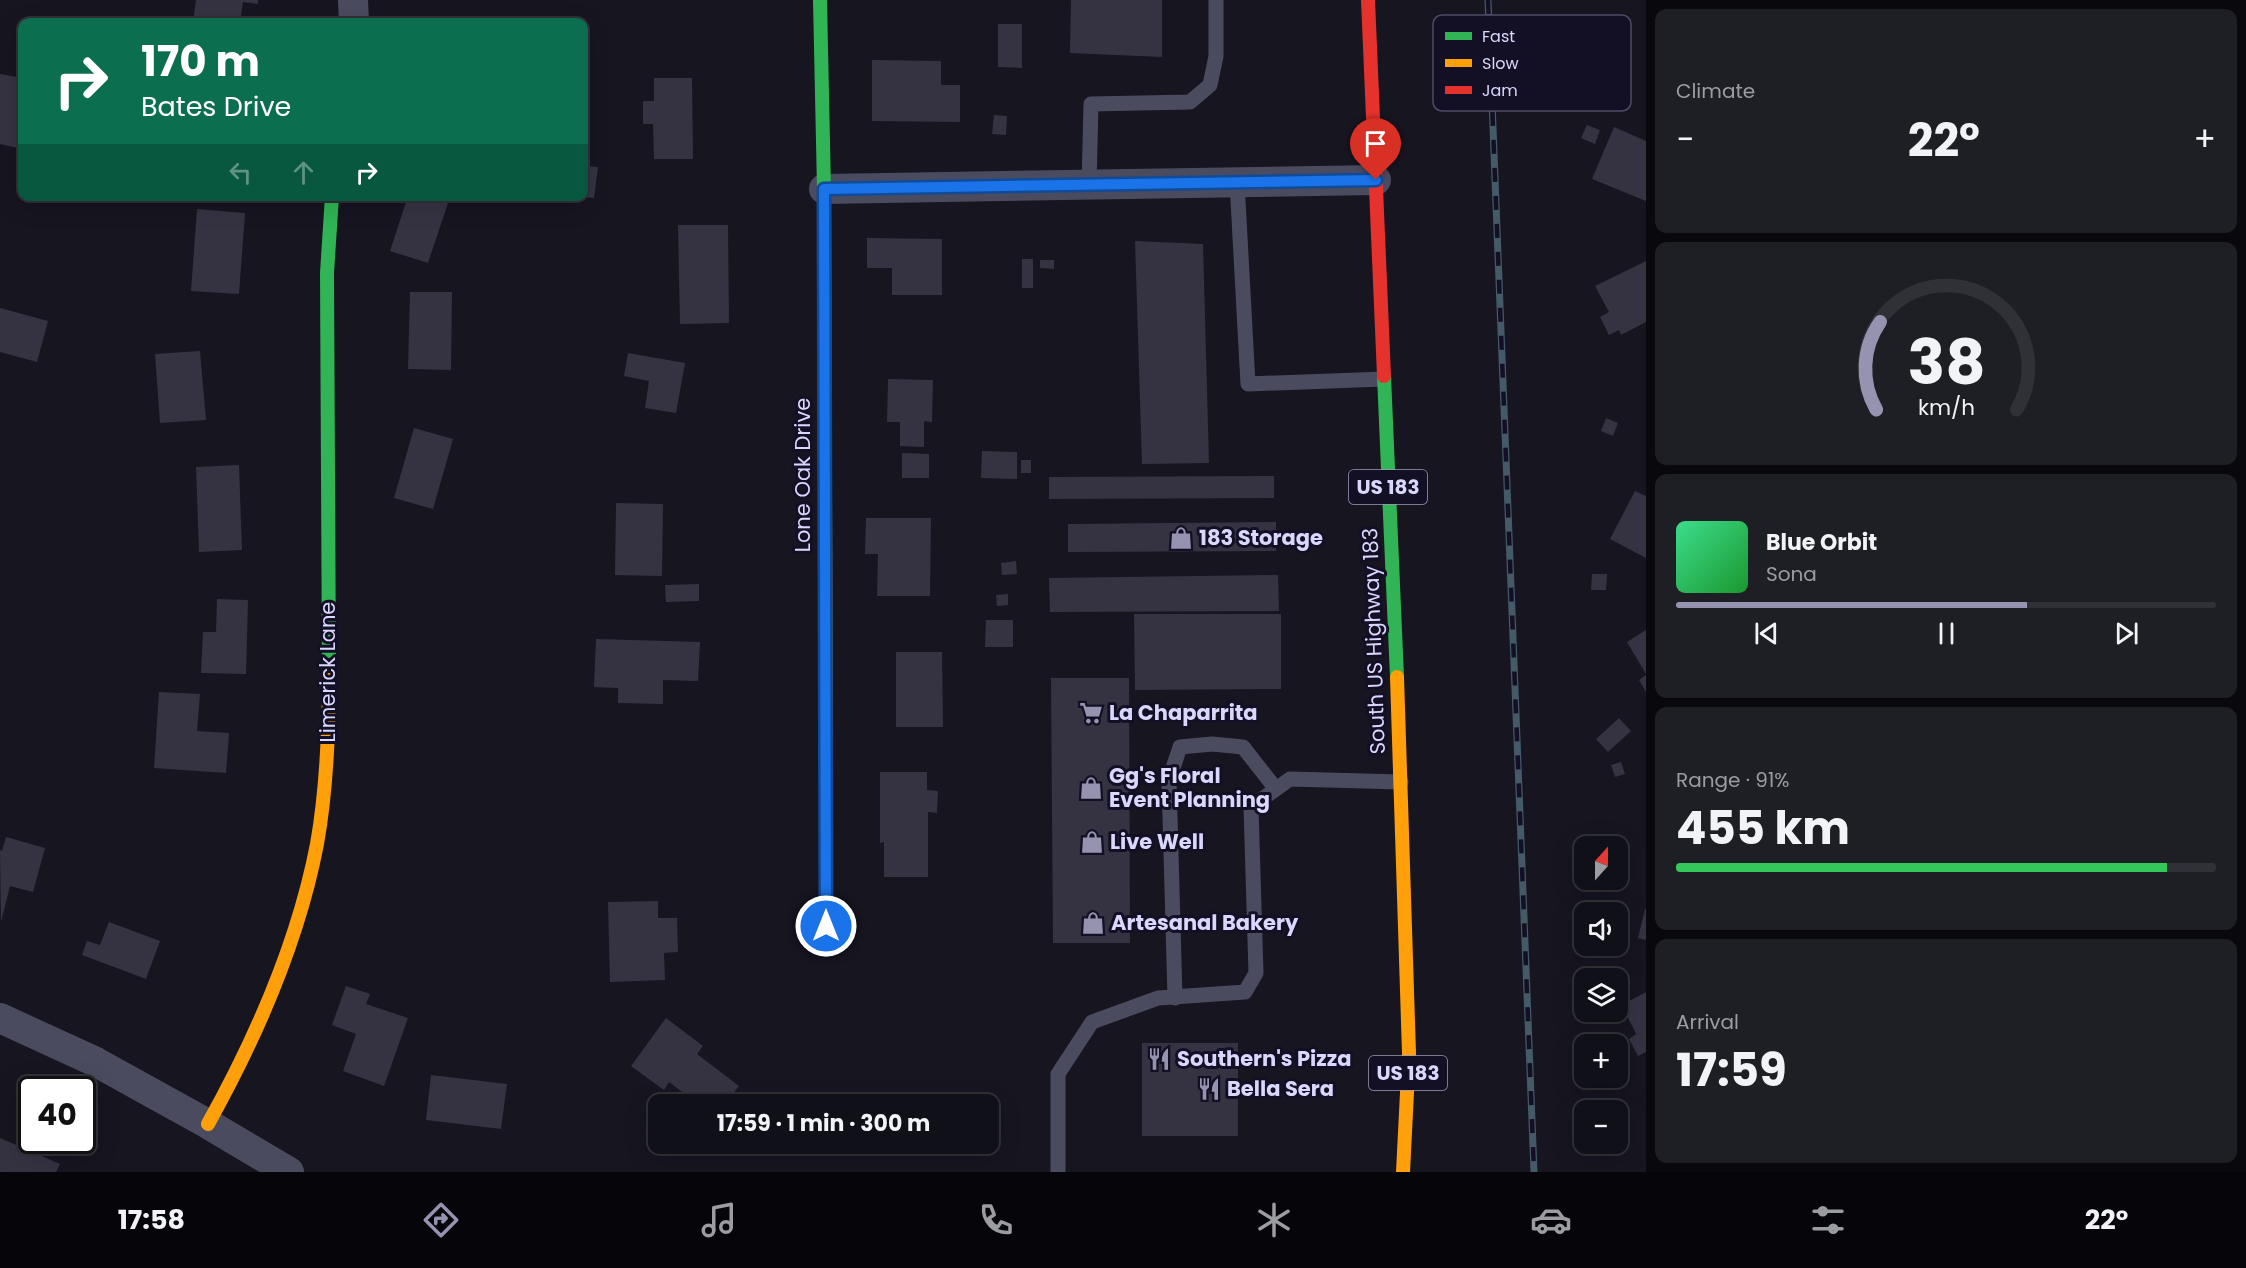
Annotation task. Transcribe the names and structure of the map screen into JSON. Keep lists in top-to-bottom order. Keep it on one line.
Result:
{"streets":{"street":["Lone Oak Drive","US 183","South US Highway 183","Limerick Lane"]},"places":{"shop":["183 Storage","Gg's Floral Event Planning","Live Well","Artesanal Bakery"],"supermarket":["La Chaparrita"],"restaurant":["Southern's Pizza","Bella Sera"]},"legend":["Fast","Slow","Jam"],"north":"top","page":{"tile":["Climate",["Range · 91%","455 km"],["Arrival","17:59"]],"turn":["170 m","Bates Drive"],"heat":["−","22°","+"],"song":["Blue Orbit","Sona"],"map_buttons":["+","−"],"limit":"40","trip":"17:59 · 1 min · 300 m","tabs":["17:58","22°"],"gauge":["38","km/h"]}}
